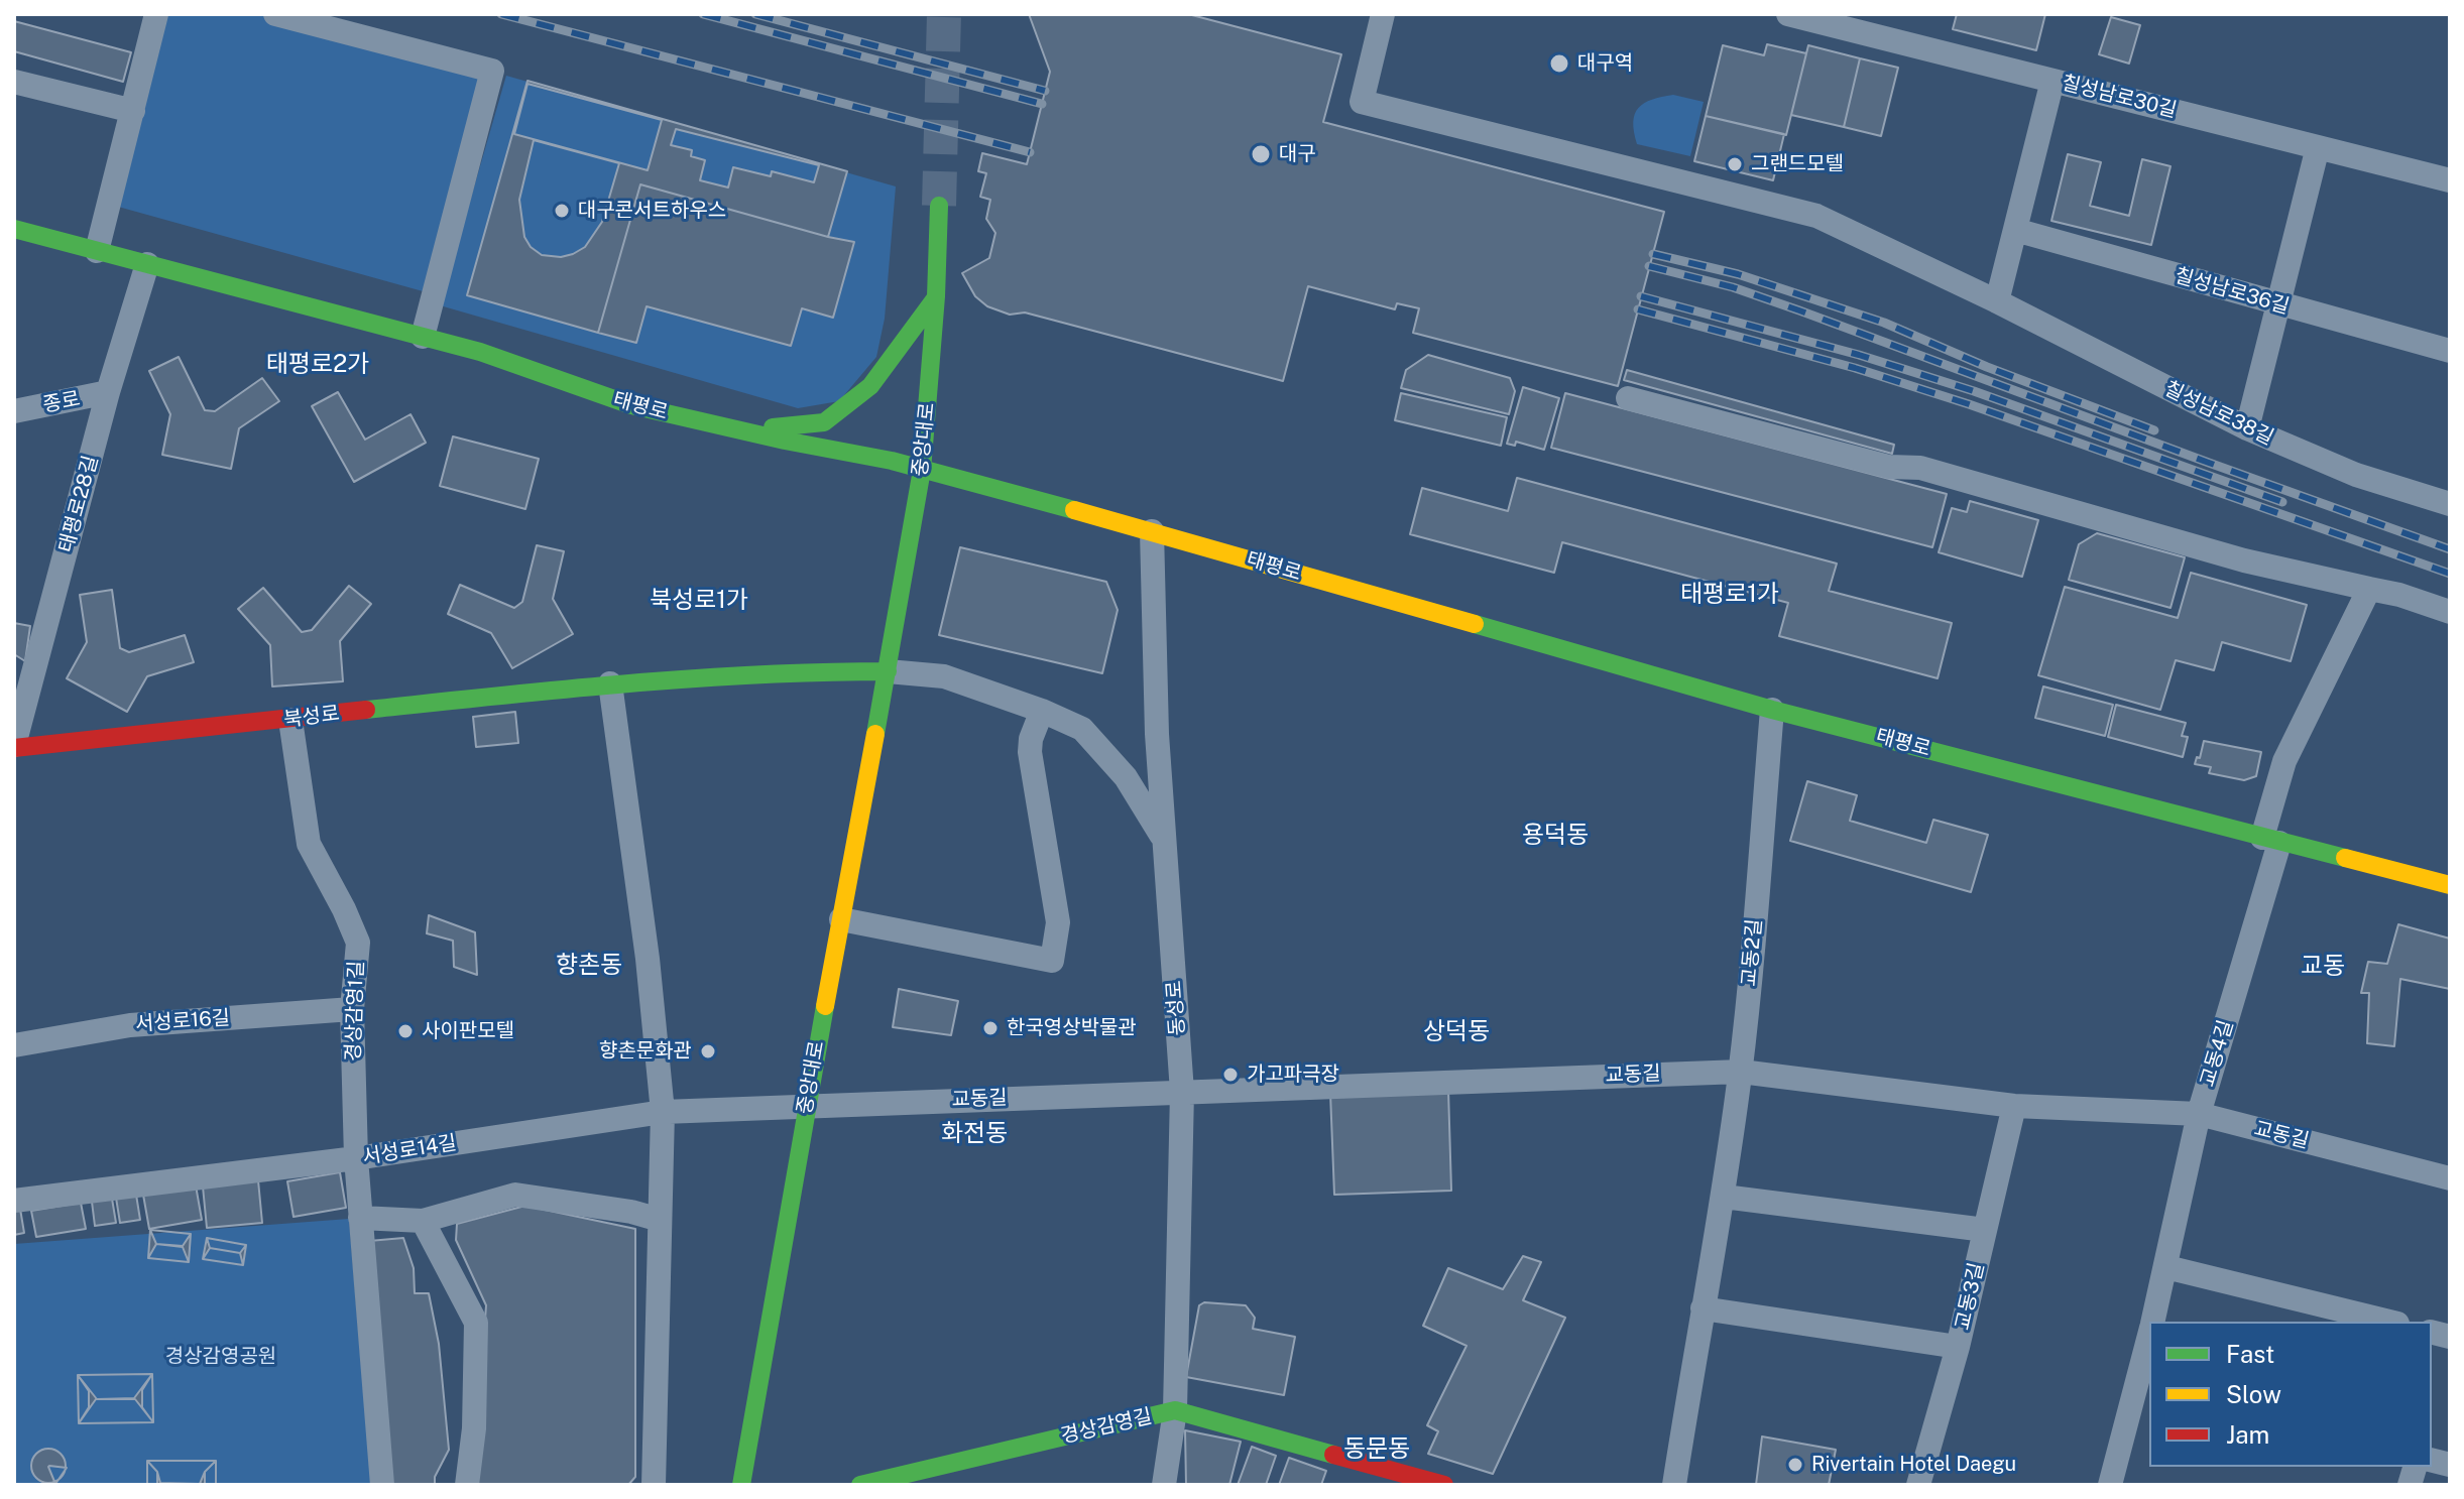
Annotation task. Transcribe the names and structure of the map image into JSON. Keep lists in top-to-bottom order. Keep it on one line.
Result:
{"streets":{"main road":["태평로","중앙대로","북성로","경상감영길"],"street":["칠성남로30길","칠성남로36길","종로","칠성남로38길","태평로28길","교동2길","동성로","경상감영1길","서성로16길","교동4길","교동길","서성로14길","교동3길"]},"crossings":[["종로","태평로28길"],["태평로","중앙대로"],["태평로","태평로28길"],["태평로","교동2길"],["태평로","동성로"],["태평로","교동4길"],["중앙대로","북성로"],["중앙대로","교동길"],["중앙대로","서성로14길"],["태평로28길","북성로"],["북성로","경상감영1길"],["교동2길","교동길"],["동성로","교동길"],["동성로","경상감영길"],["경상감영1길","서성로16길"],["경상감영1길","서성로14길"],["교동4길","교동길"],["교동길","서성로14길"],["교동길","교동3길"]],"districts":["태평로2가","태평로1가","북성로1가","용덕동","향촌동","교동","상덕동","화전동","동문동"],"parks":["경상감영공원"],"places":["대구역","대구","그랜드모텔","대구콘서트하우스","한국영상박물관","사이판모텔","향촌문화관","가고파극장","Rivertain Hotel Daegu"],"legend":["Fast","Slow","Jam"]}
